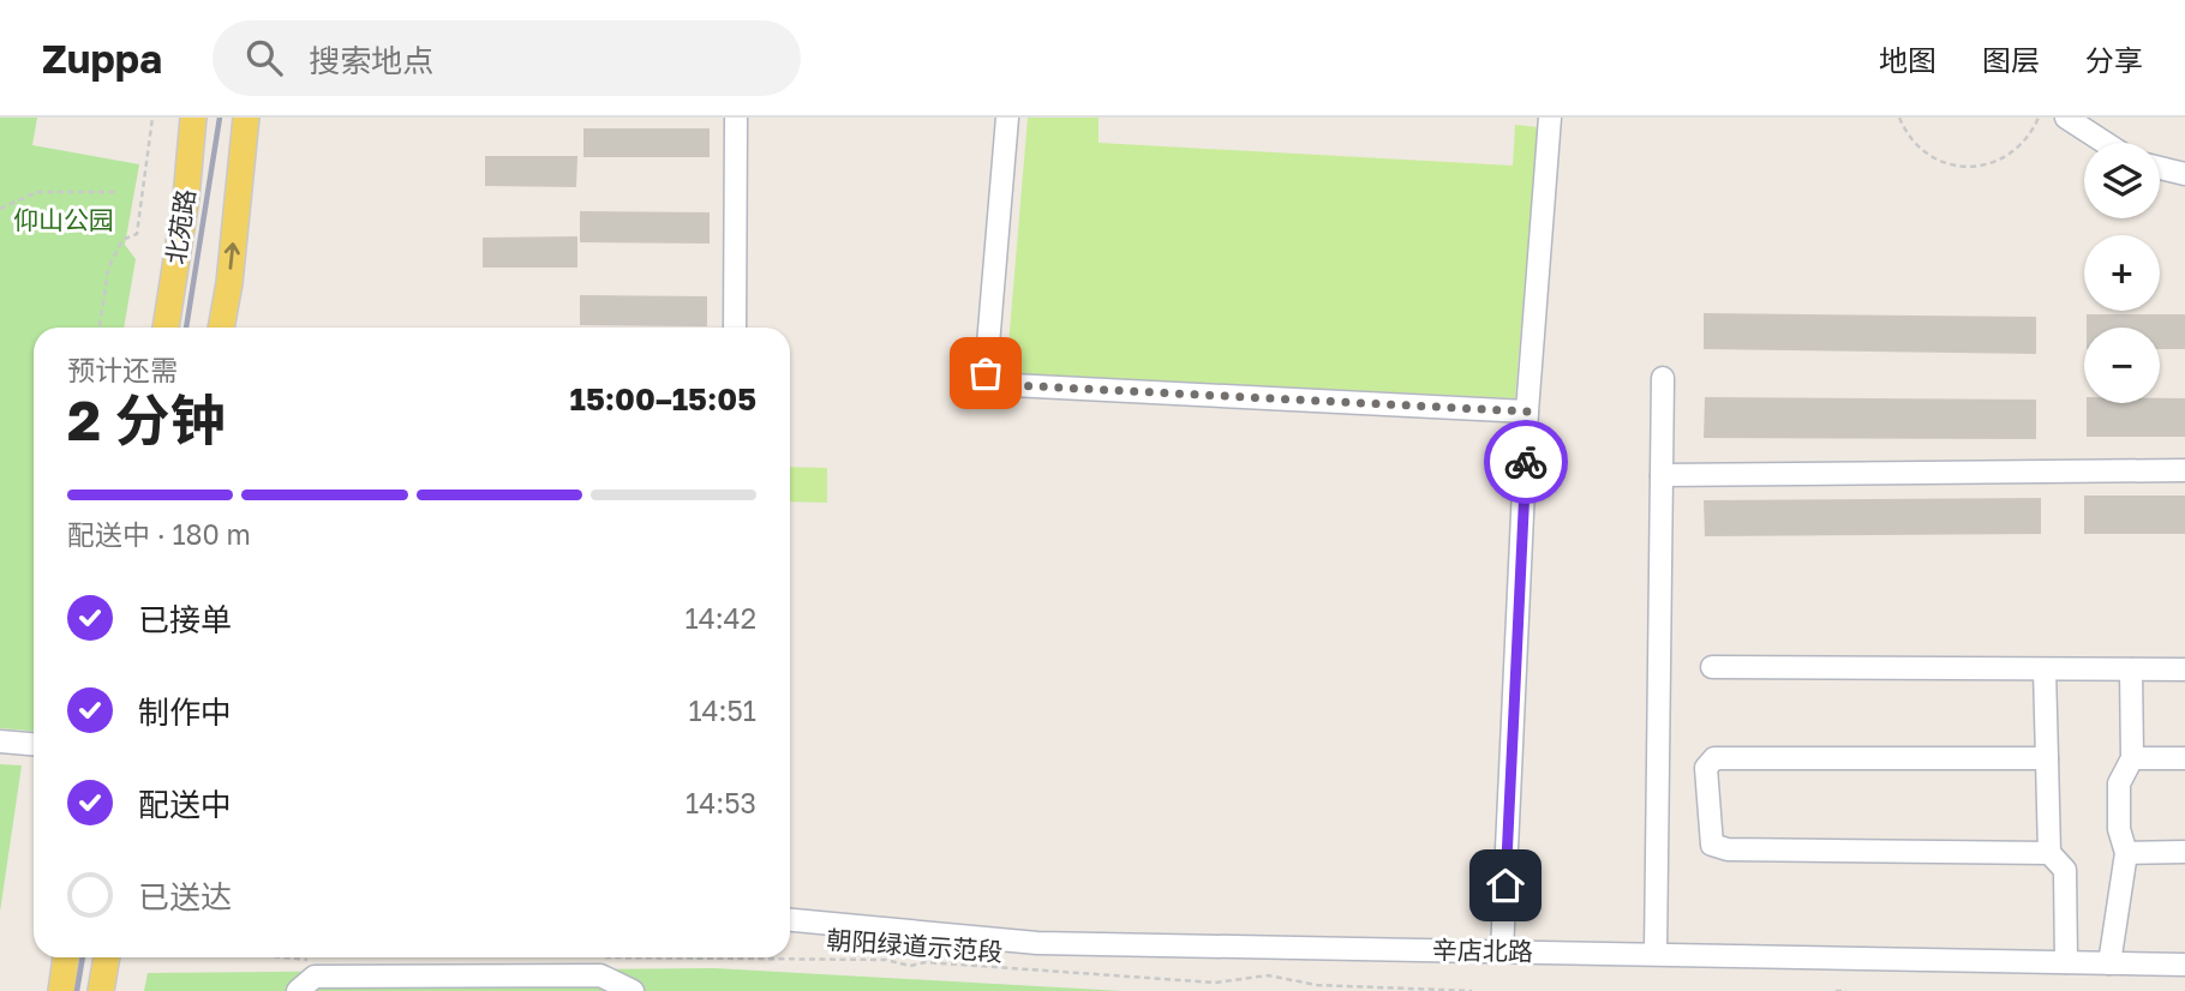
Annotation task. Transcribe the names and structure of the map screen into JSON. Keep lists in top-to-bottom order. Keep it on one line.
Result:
{"streets":{"main road":["北苑路"],"street":["辛店北路"],"path":["朝阳绿道示范段"]},"parks":["仰山公园"],"page":{"header":"Zuppa","search":"搜索地点","nav":["地图","图层","分享"],"map_buttons":["+","−"],"heading":["2 分钟","预计还需","15:00–15:05"],"bar":"配送中 · 180 m","list":[["已接单","14:42"],["制作中","14:51"],["配送中","14:53"],"已送达"]}}
